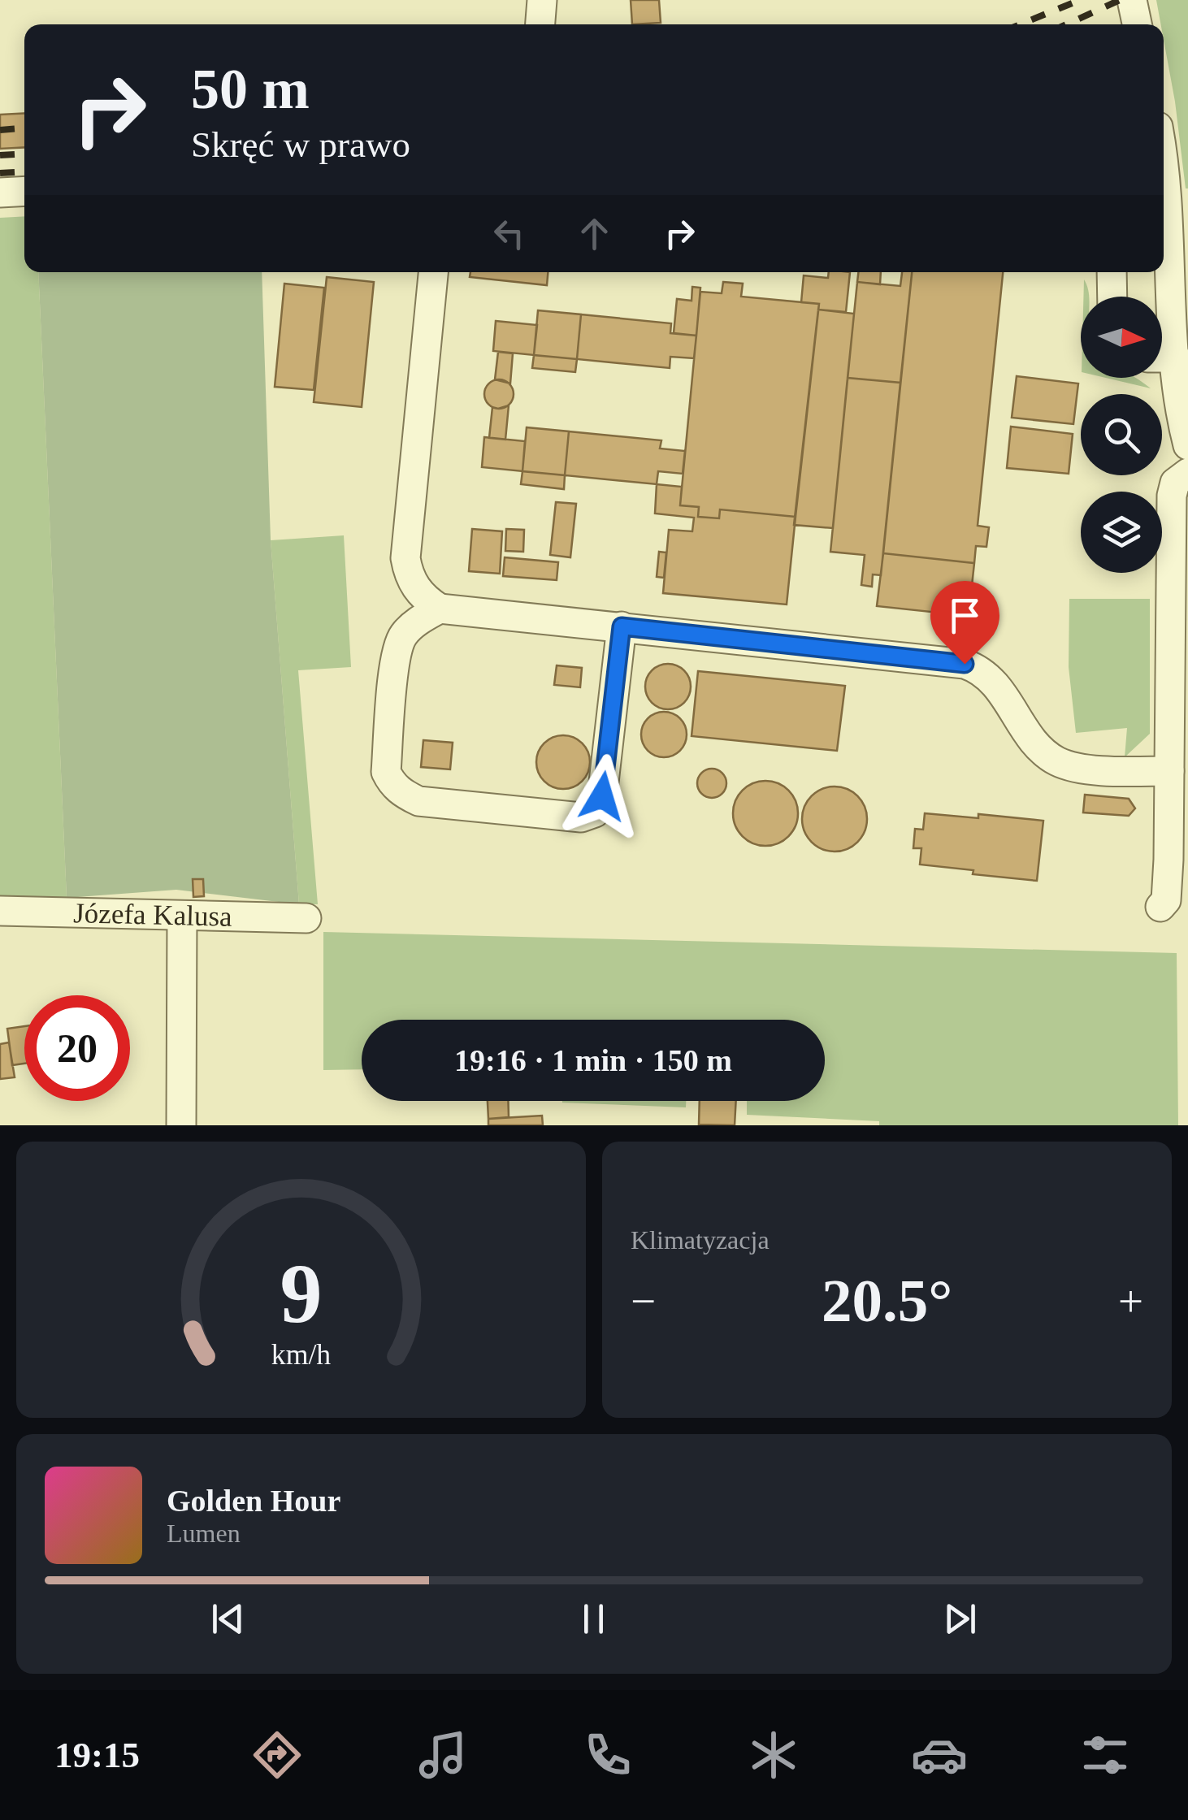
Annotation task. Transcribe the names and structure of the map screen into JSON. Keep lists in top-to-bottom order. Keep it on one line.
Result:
{"streets":{"street":["Józefa Kalusa"]},"north":"right","page":{"turn":["50 m","Skręć w prawo"],"limit":"20","trip":"19:16 · 1 min · 150 m","tile":"Klimatyzacja","heat":["−","20.5°","+"],"song":["Golden Hour","Lumen"],"tabs":"19:15","gauge":["9","km/h"]}}
